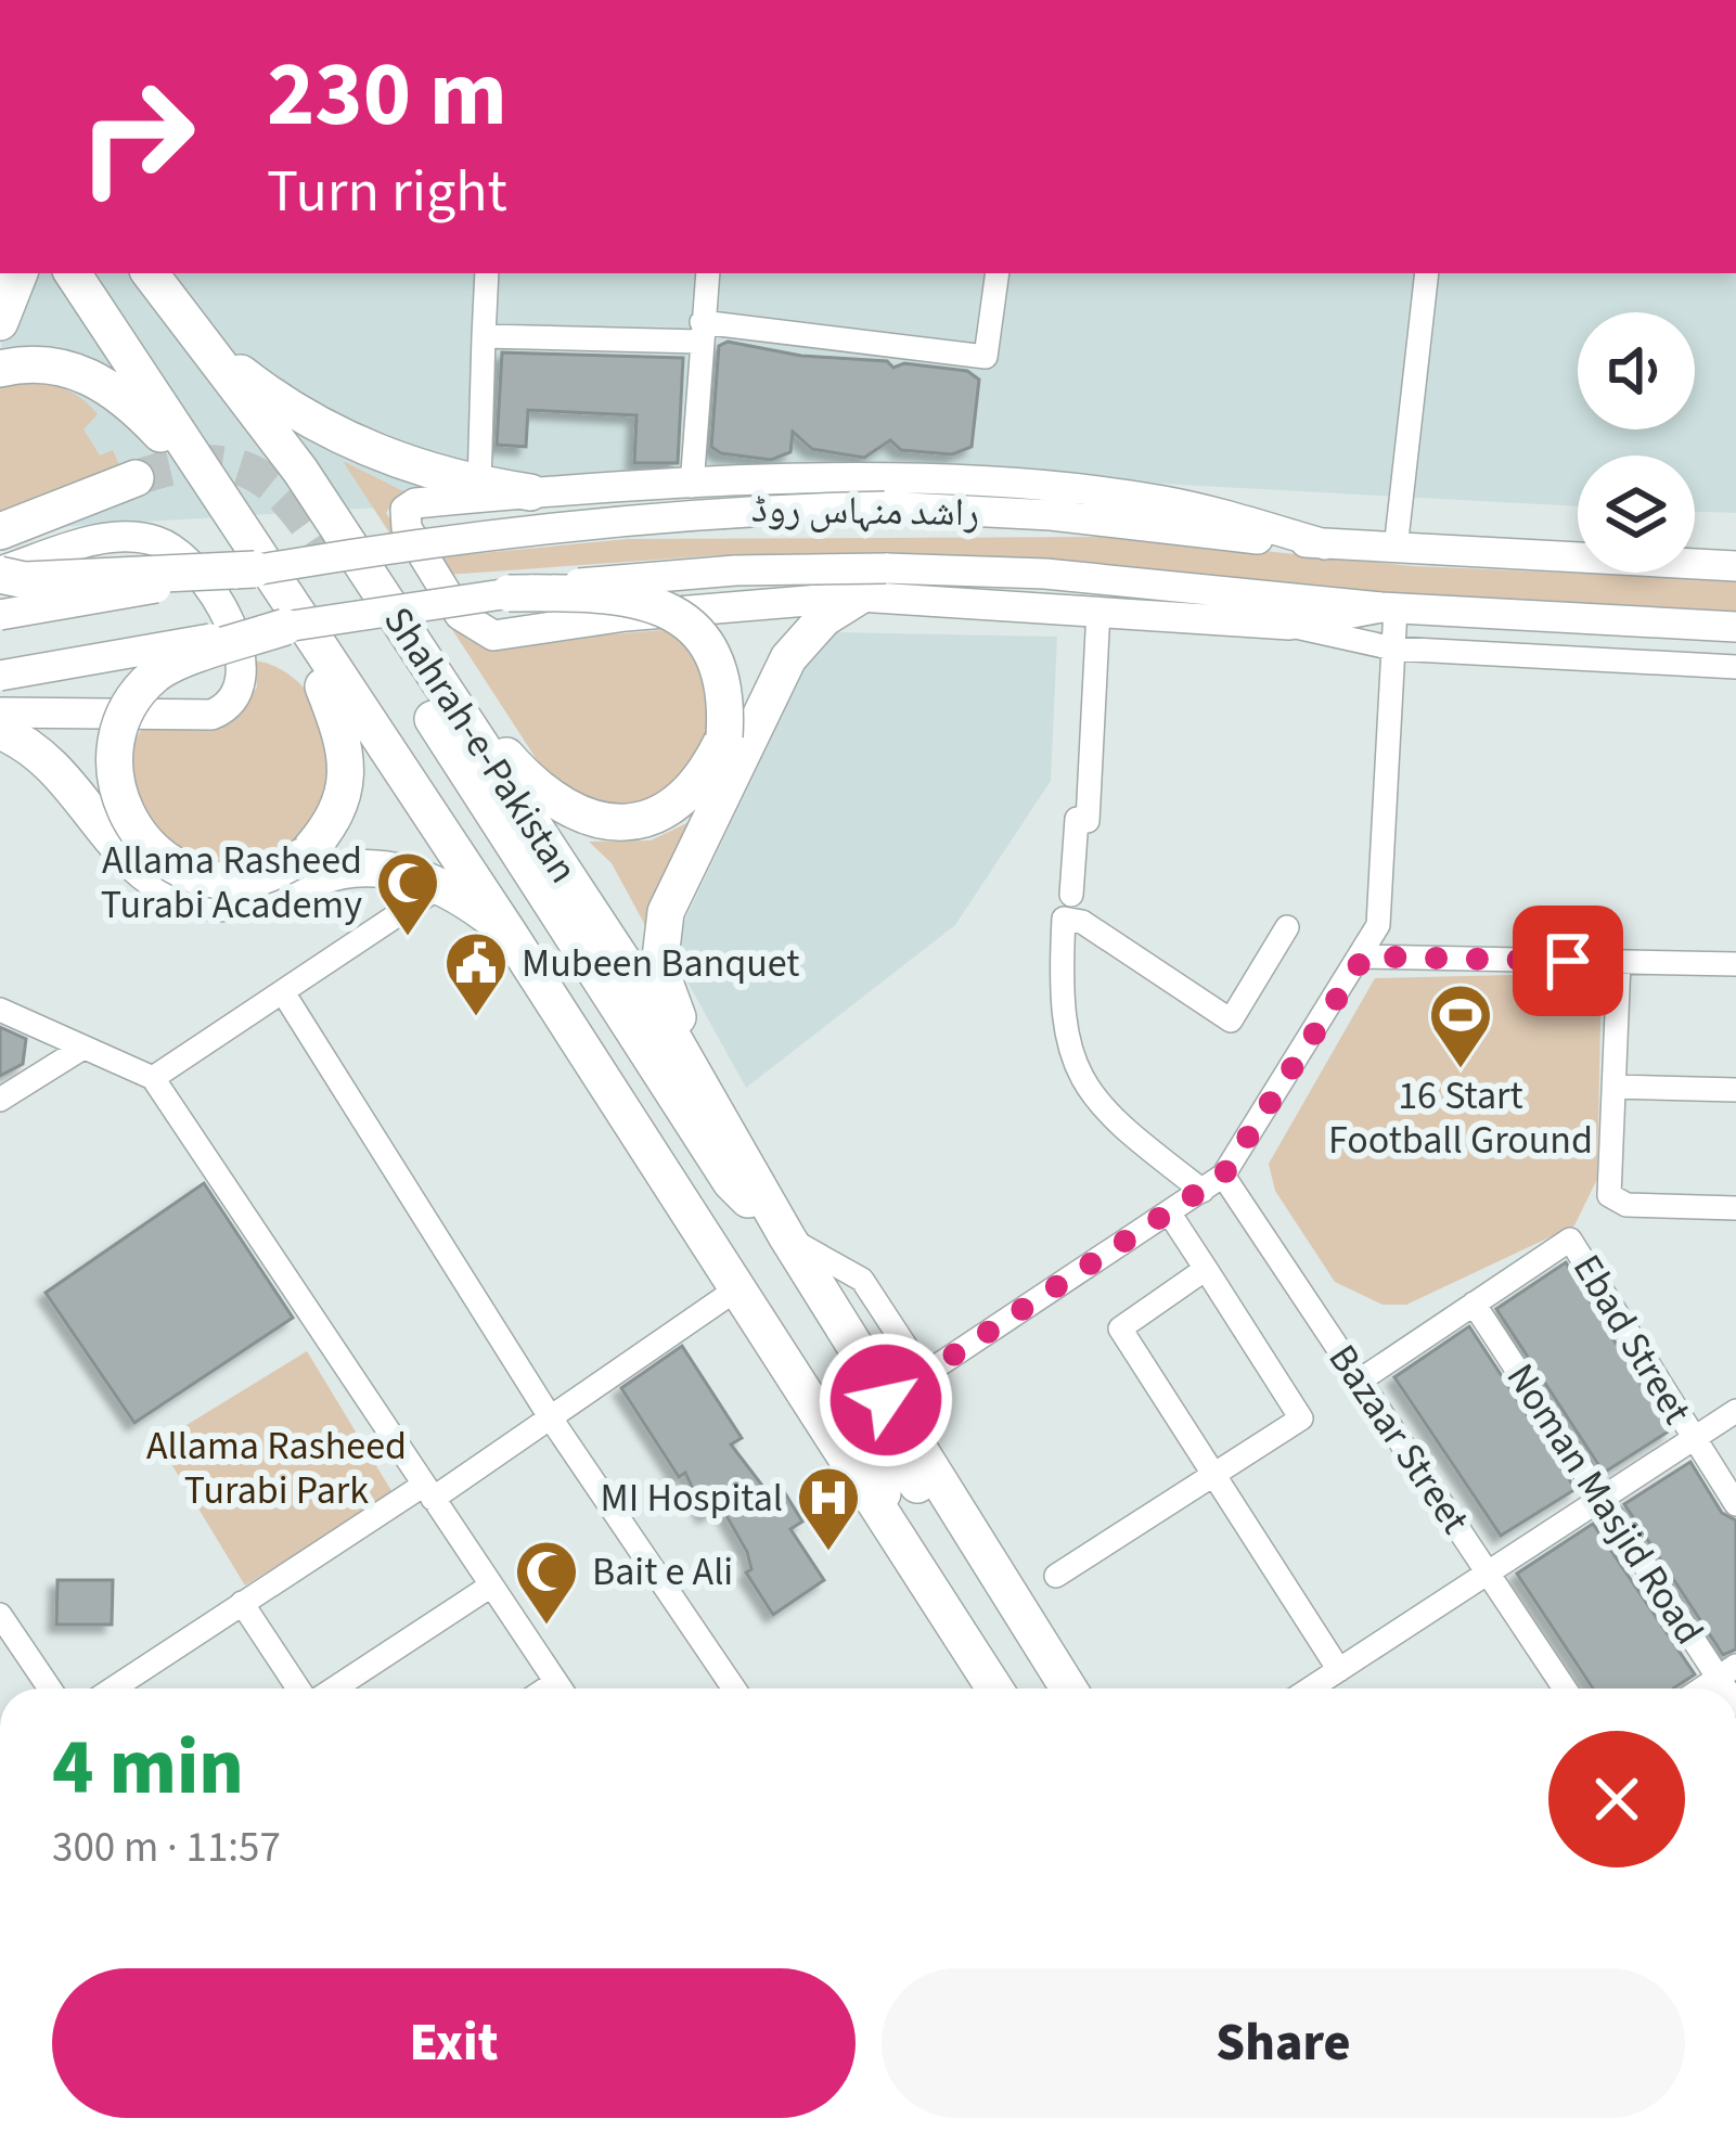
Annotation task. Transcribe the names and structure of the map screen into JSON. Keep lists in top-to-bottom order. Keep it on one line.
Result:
{"streets":{"highway":["Shahrah-e-Pakistan"],"main road":["راشد منہاس روڈ"],"street":["Ebad Street","Bazaar Street","Noman Masjid Road"]},"crossings":[["راشد منہاس روڈ","Shahrah-e-Pakistan"],["Ebad Street","Noman Masjid Road"]],"parks":["Allama Rasheed Turabi Park"],"places":{"mosque":["Allama Rasheed Turabi Academy","Bait e Ali"],"public building":["Mubeen Banquet"],"sports":["16 Start Football Ground"],"hospital":["MI Hospital"]},"page":{"turn":["230 m","Turn right"],"heading":["4 min","300 m · 11:57"],"buttons":["Exit","Share"]}}
